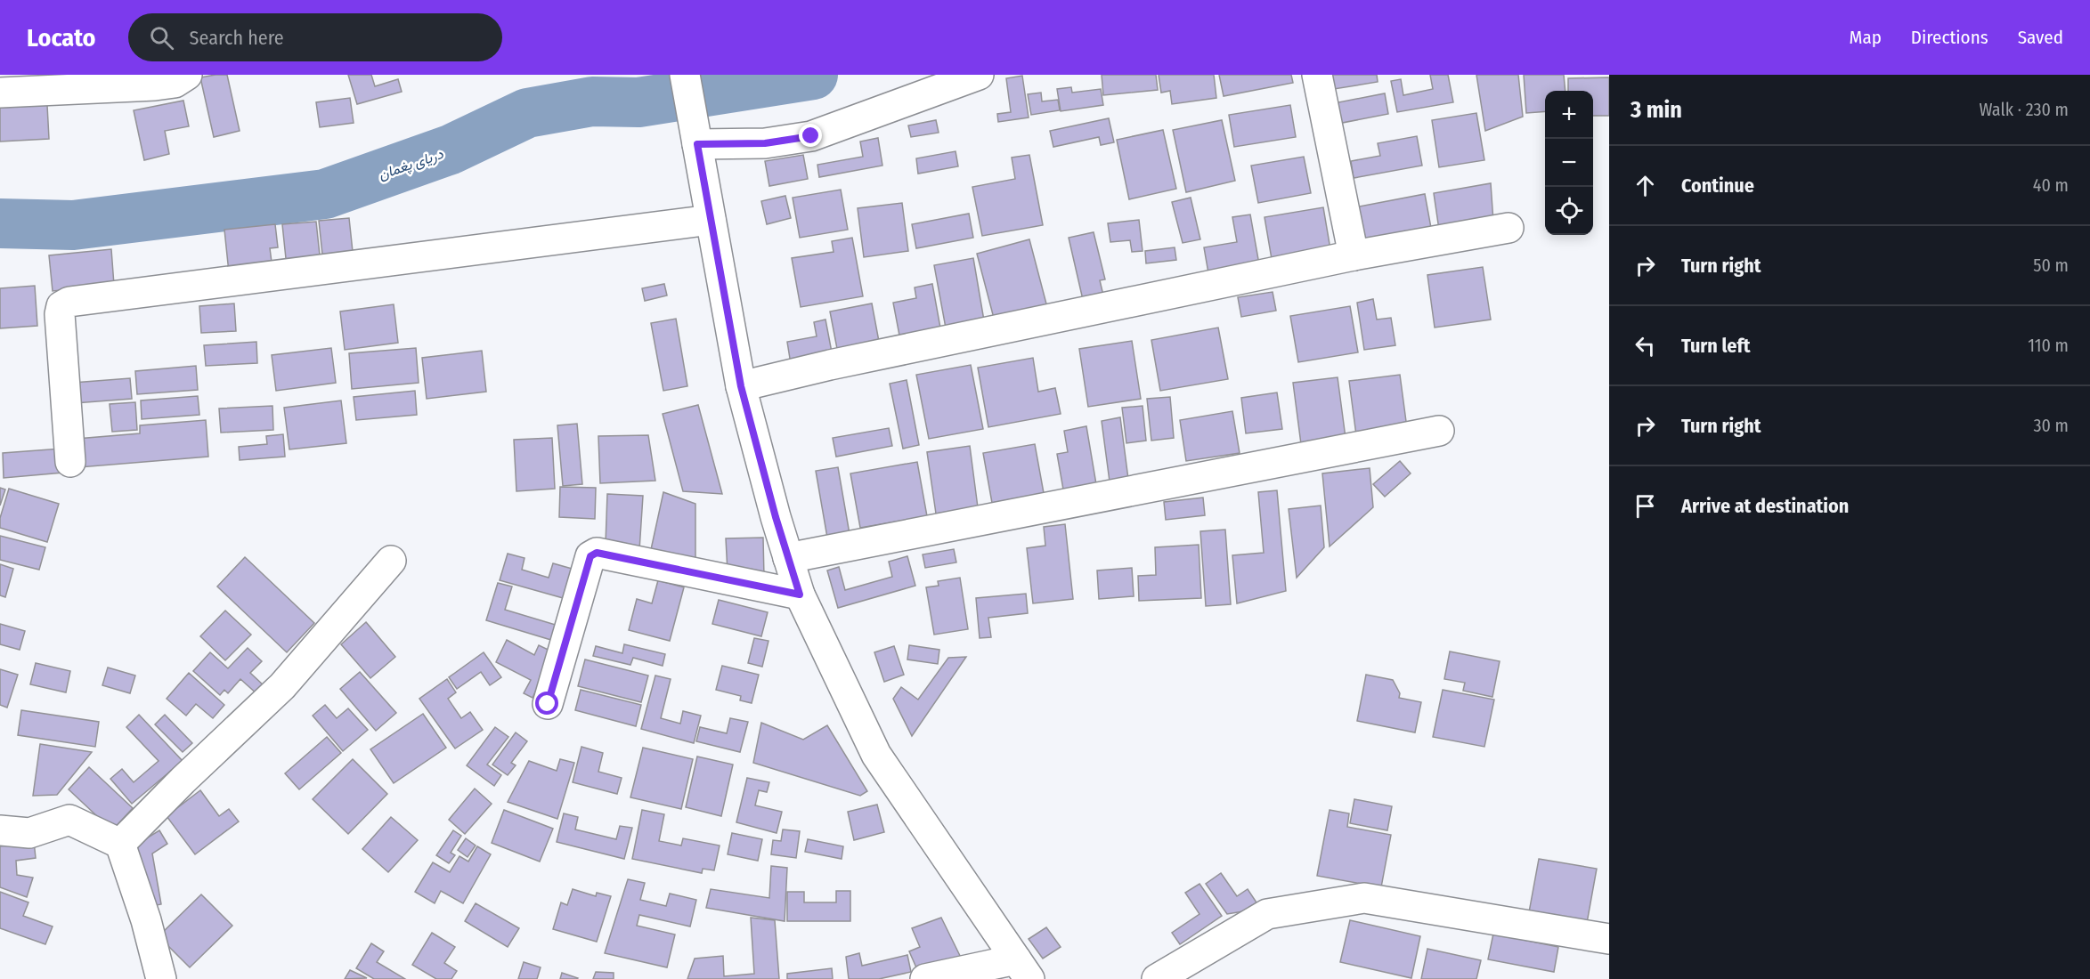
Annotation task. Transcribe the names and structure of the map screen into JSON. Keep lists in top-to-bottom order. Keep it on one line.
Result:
{"water":["دریای پغمان"],"page":{"header":"Locato","search":"Search here","nav":["Map","Directions","Saved"],"heading":["3 min","Walk · 230 m"],"map_buttons":["+","−"],"list":[["Continue","40 m"],["Turn right","50 m"],["Turn left","110 m"],["Turn right","30 m"],"Arrive at destination"]}}
